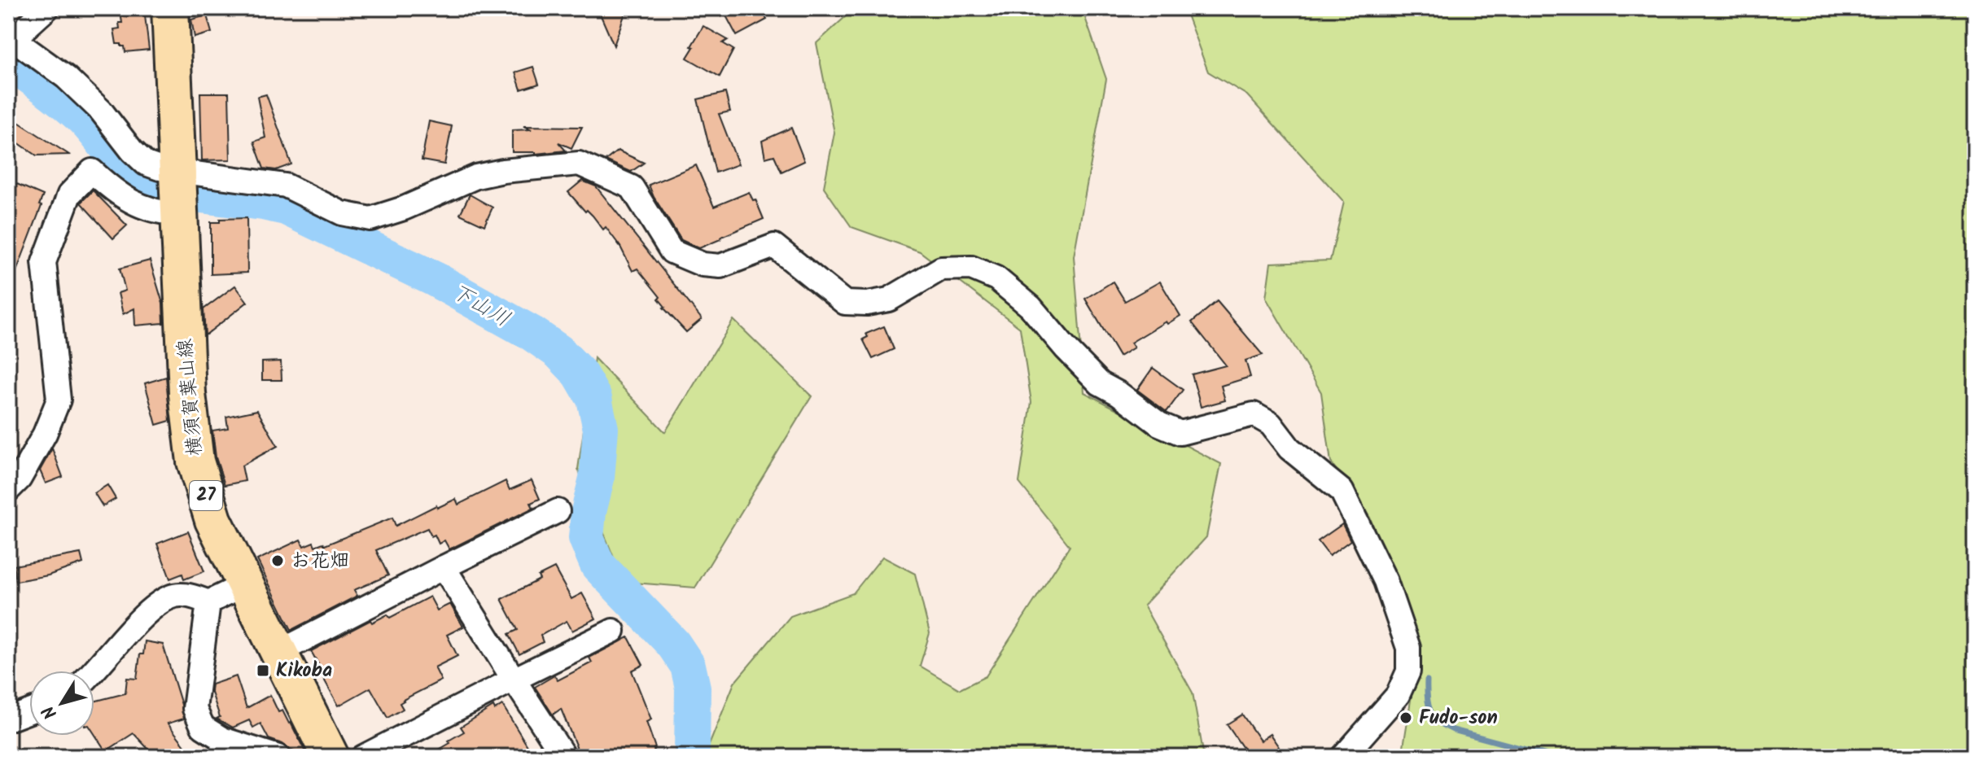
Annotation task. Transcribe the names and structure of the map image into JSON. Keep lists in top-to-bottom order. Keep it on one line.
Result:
{"streets":{"main road":["横須賀葉山線","27"]},"water":["下山川"],"places":{"other":["お花畑","Fudo-son"],"transit":["Kikoba"]},"north":"bottom left"}
